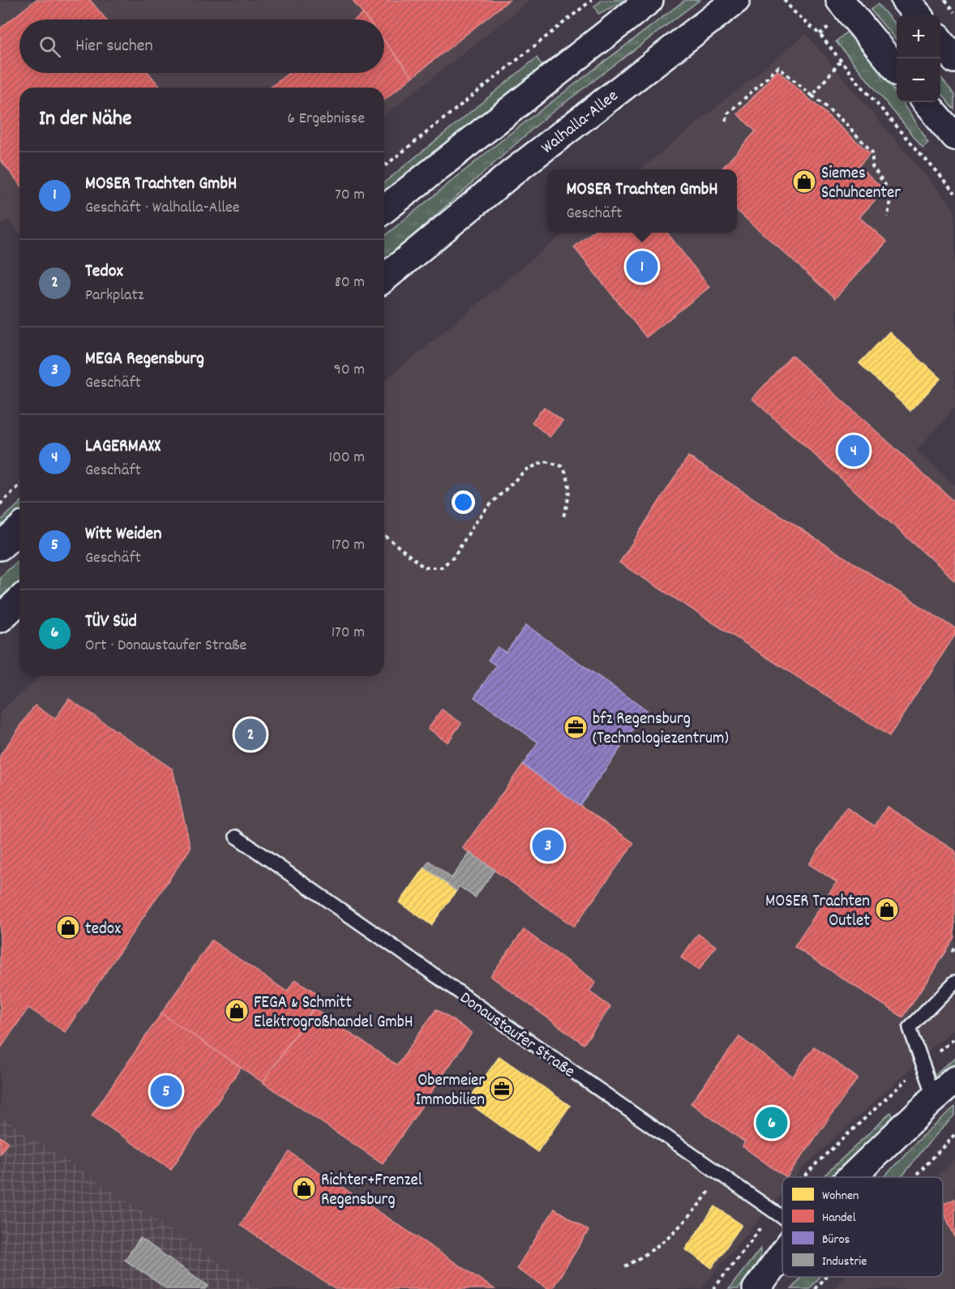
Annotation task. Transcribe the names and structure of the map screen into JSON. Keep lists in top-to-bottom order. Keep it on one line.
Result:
{"streets":{"main road":["Walhalla-Allee"],"lane":["Donaustaufer Straße"]},"places":{"shop":["Siemes Schuhcenter","MOSER Trachten Outlet","tedox","FEGA & Schmitt Elektrogroßhandel GmbH","Richter+Frenzel Regensburg"],"office":["bfz Regensburg (Technologiezentrum)","Obermeier Immobilien"]},"legend":["Wohnen","Handel","Büros","Industrie"],"page":{"map_buttons":["+","−"],"search":"Hier suchen","heading":["In der Nähe","6 Ergebnisse"],"list":[{"mark":"1","name":"MOSER Trachten GmbH","note":"Geschäft · Walhalla-Allee","value":"70 m"},{"mark":"2","name":"Tedox","note":"Parkplatz","value":"80 m"},{"mark":"3","name":"MEGA Regensburg","note":"Geschäft","value":"90 m"},{"mark":"4","name":"LAGERMAXX","note":"Geschäft","value":"100 m"},{"mark":"5","name":"Witt Weiden","note":"Geschäft","value":"170 m"},{"mark":"6","name":"TÜV Süd","note":"Ort · Donaustaufer Straße","value":"170 m"}],"popup":["MOSER Trachten GmbH","Geschäft"],"pins":["1","4","2","3","5","6"]}}
